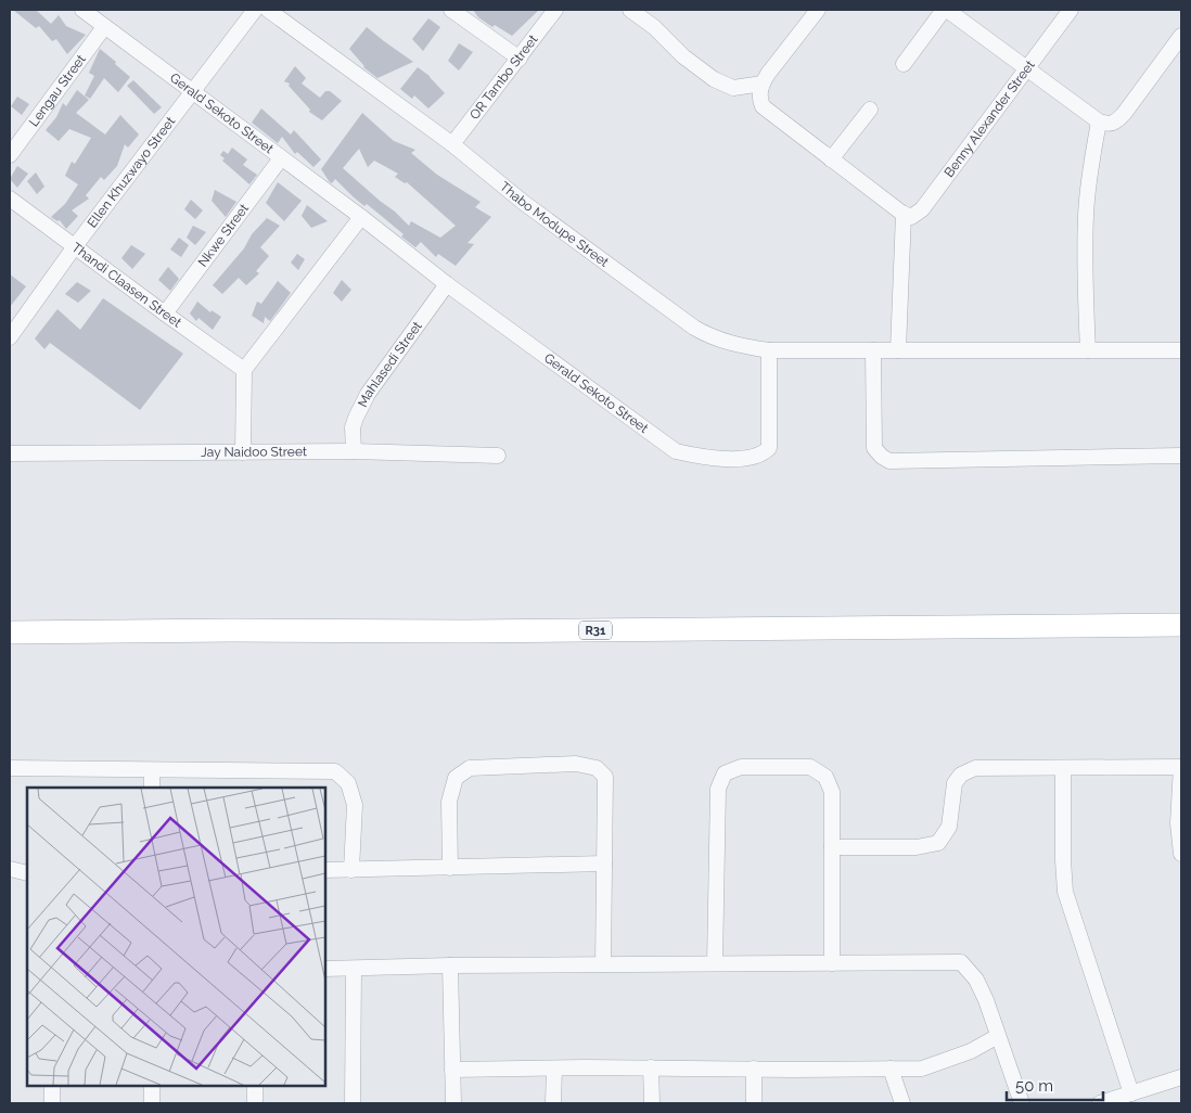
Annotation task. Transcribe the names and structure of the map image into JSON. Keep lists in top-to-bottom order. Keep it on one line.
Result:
{"streets":{"main road":["R31"],"street":["OR Tambo Street","Lengau Street","Gerald Sekoto Street","Benny Alexander Street","Ellen Khuzwayo Street","Thabo Modupe Street","Nkwe Street","Thandi Claasen Street","Mahlasedi Street","Jay Naidoo Street"]},"crossings":[["OR Tambo Street","Thabo Modupe Street"],["Lengau Street","Gerald Sekoto Street"],["Gerald Sekoto Street","Ellen Khuzwayo Street"],["Gerald Sekoto Street","Thabo Modupe Street"],["Gerald Sekoto Street","Nkwe Street"],["Gerald Sekoto Street","Mahlasedi Street"],["Ellen Khuzwayo Street","Thandi Claasen Street"],["Nkwe Street","Thandi Claasen Street"],["Mahlasedi Street","Jay Naidoo Street"]],"scale_bar":"50 m"}
